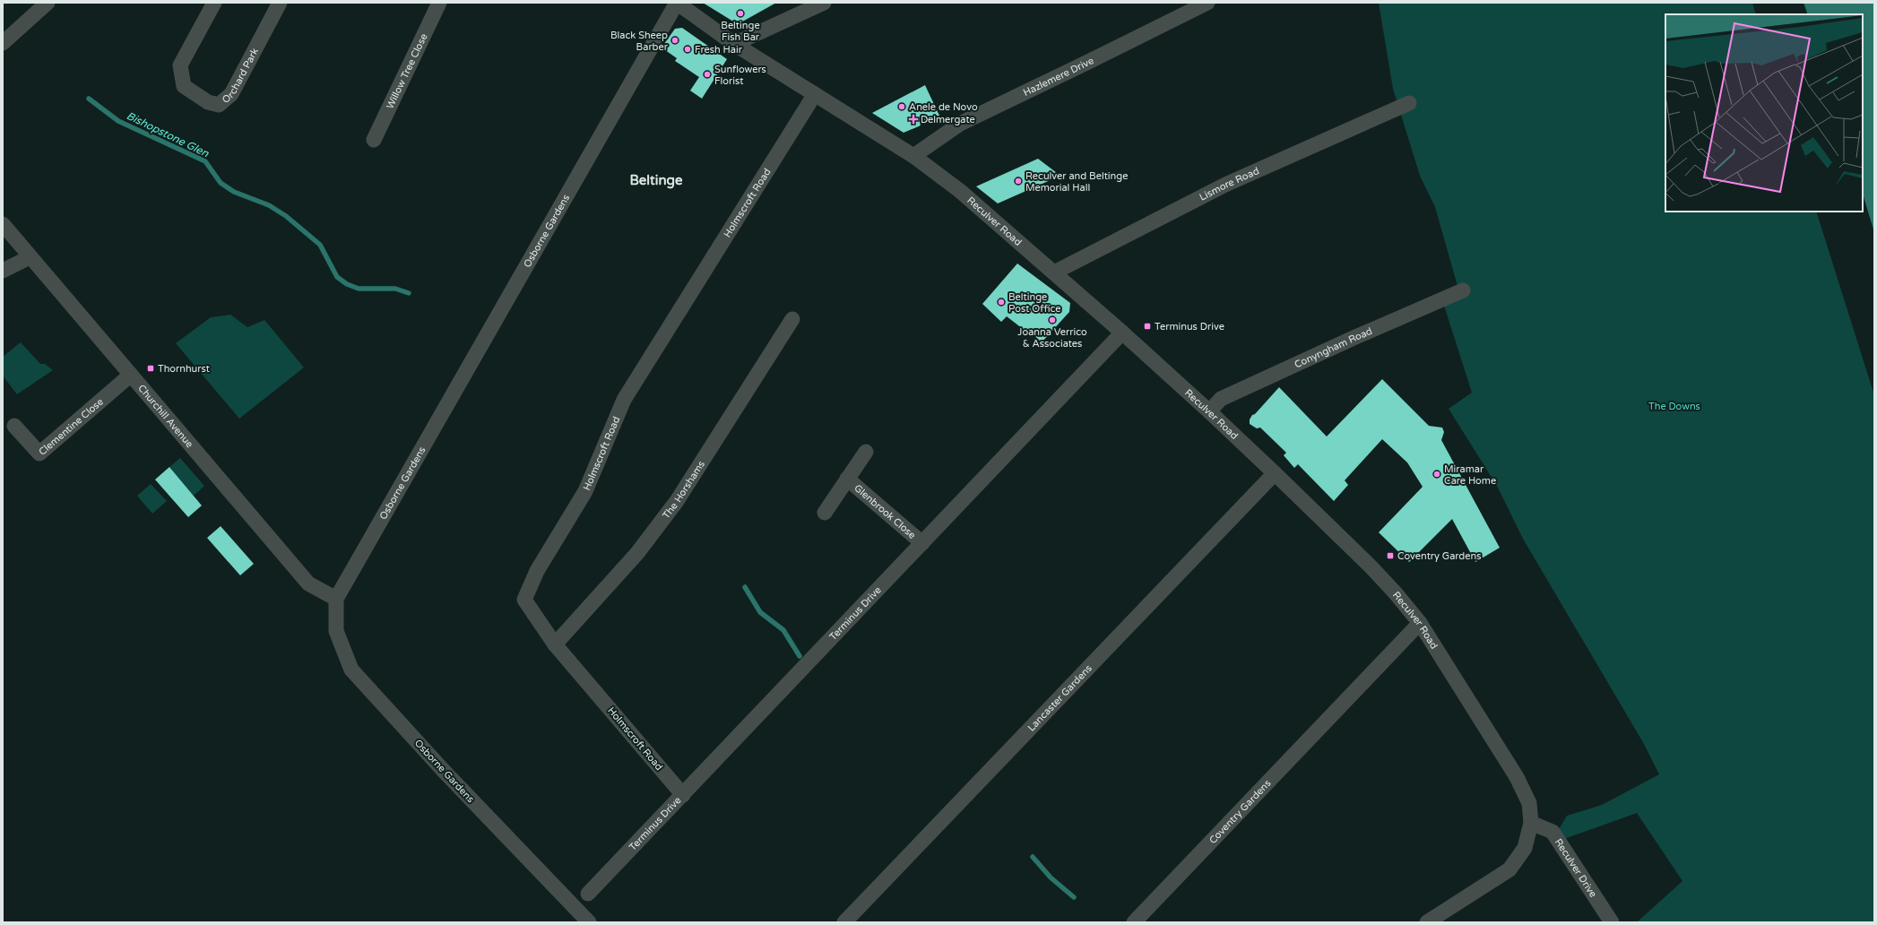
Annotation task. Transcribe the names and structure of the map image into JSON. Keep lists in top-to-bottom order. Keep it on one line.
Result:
{"streets":{"street":["Willow Tree Close","Orchard Park","Hazlemere Drive","Lismore Road","Holmscroft Road","Reculver Road","Osborne Gardens","Conyngham Road","Churchill Avenue","Clementine Close","The Horshams","Glenbrook Close","Terminus Drive","Lancaster Gardens","Coventry Gardens","Reculver Drive"]},"crossings":[["Hazlemere Drive","Reculver Road"],["Lismore Road","Reculver Road"],["Holmscroft Road","Reculver Road"],["Holmscroft Road","The Horshams"],["Holmscroft Road","Terminus Drive"],["Reculver Road","Osborne Gardens"],["Reculver Road","Conyngham Road"],["Reculver Road","Terminus Drive"],["Reculver Road","Lancaster Gardens"],["Reculver Road","Coventry Gardens"],["Reculver Road","Reculver Drive"],["Osborne Gardens","Churchill Avenue"],["Churchill Avenue","Clementine Close"],["Glenbrook Close","Terminus Drive"]],"districts":["Beltinge"],"water":["Bishopstone Glen"],"parks":["The Downs"],"places":{"other":["Beltinge Fish Bar","Black Sheep Barber","Fresh Hair","Sunflowers Florist","Anele de Novo","Reculver and Beltinge Memorial Hall","Beltinge Post Office","Joanna Verrico & Associates","Miramar Care Home"],"health":["Delmergate"],"transit":["Terminus Drive","Thornhurst","Coventry Gardens"]}}
